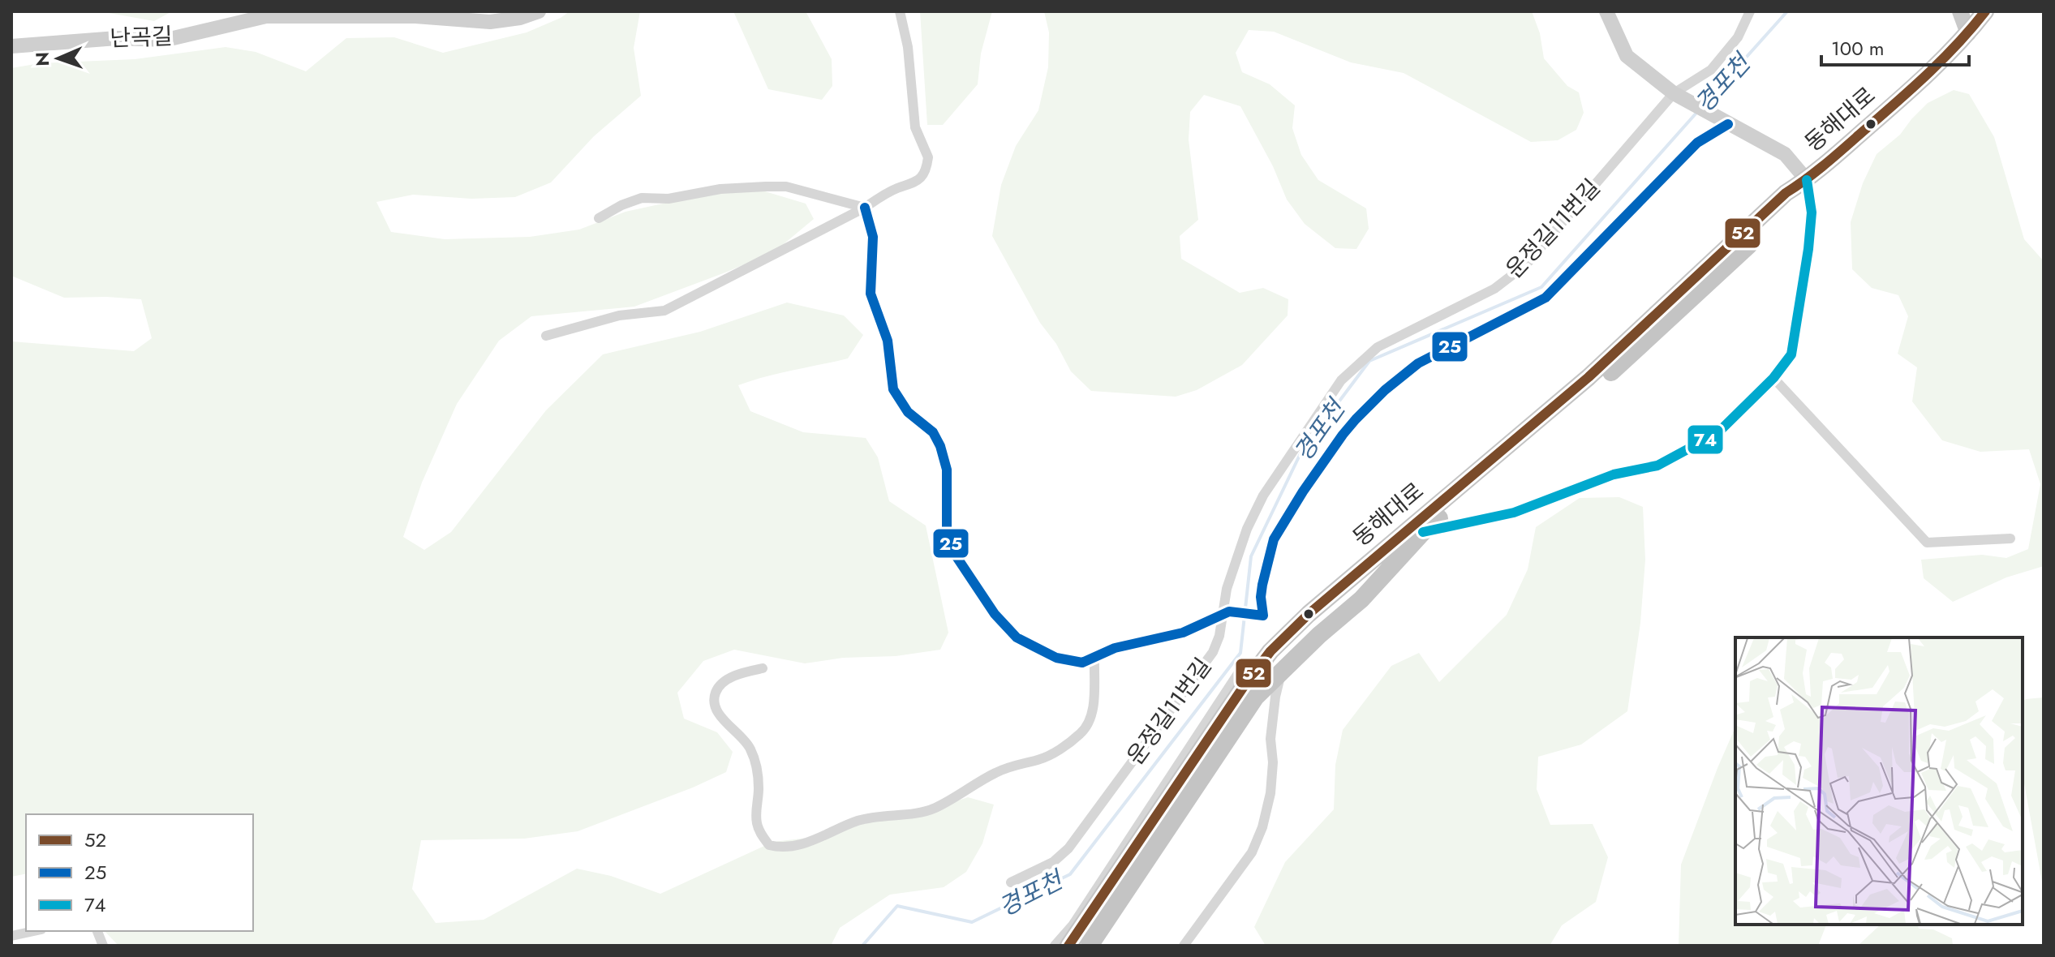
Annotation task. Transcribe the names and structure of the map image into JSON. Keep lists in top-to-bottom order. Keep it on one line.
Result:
{"streets":{"highway":["동해대로"],"street":["난곡길","운정길11번길"]},"water":["경포천"],"lines":["transit line 52","transit line 25","transit line 74"],"legend":["52","25","74"],"scale_bar":"100 m","north":"left"}
